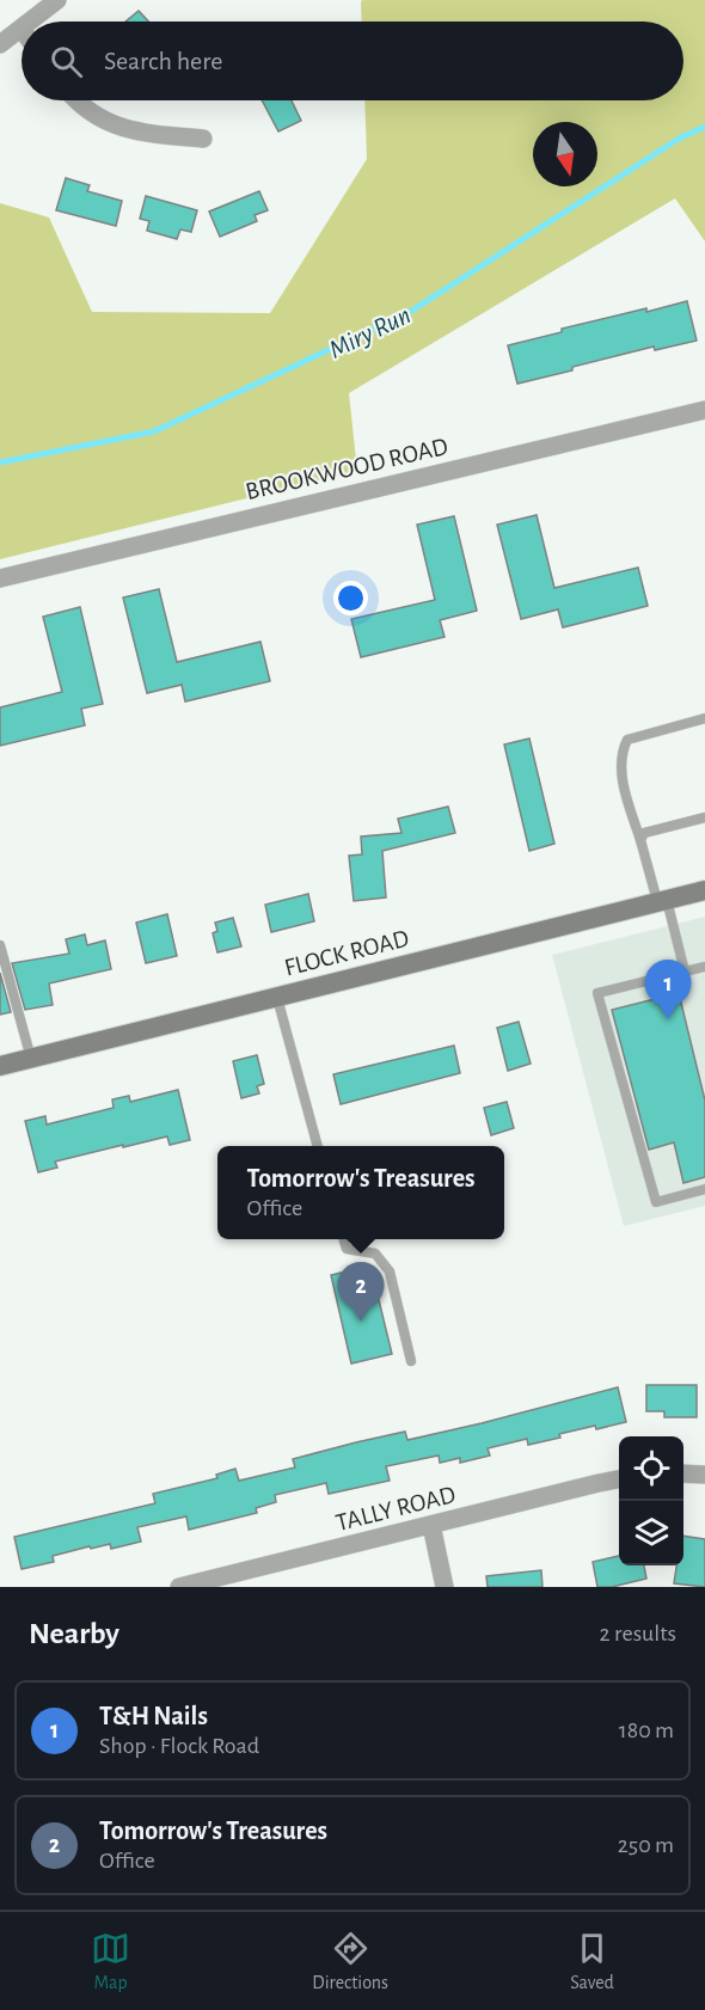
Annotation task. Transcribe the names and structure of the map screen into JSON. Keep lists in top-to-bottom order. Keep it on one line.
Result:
{"streets":{"main road":["FLOCK ROAD"],"street":["BROOKWOOD ROAD","TALLY ROAD"]},"water":["Miry Run"],"north":"bottom","page":{"search":"Search here","pins":["1","2"],"popup":["Tomorrow's Treasures","Office"],"heading":["Nearby","2 results"],"list":[{"mark":"1","name":"T&H Nails","note":"Shop · Flock Road","value":"180 m"},{"mark":"2","name":"Tomorrow's Treasures","note":"Office","value":"250 m"}],"nav":["Map","Directions","Saved"]}}
